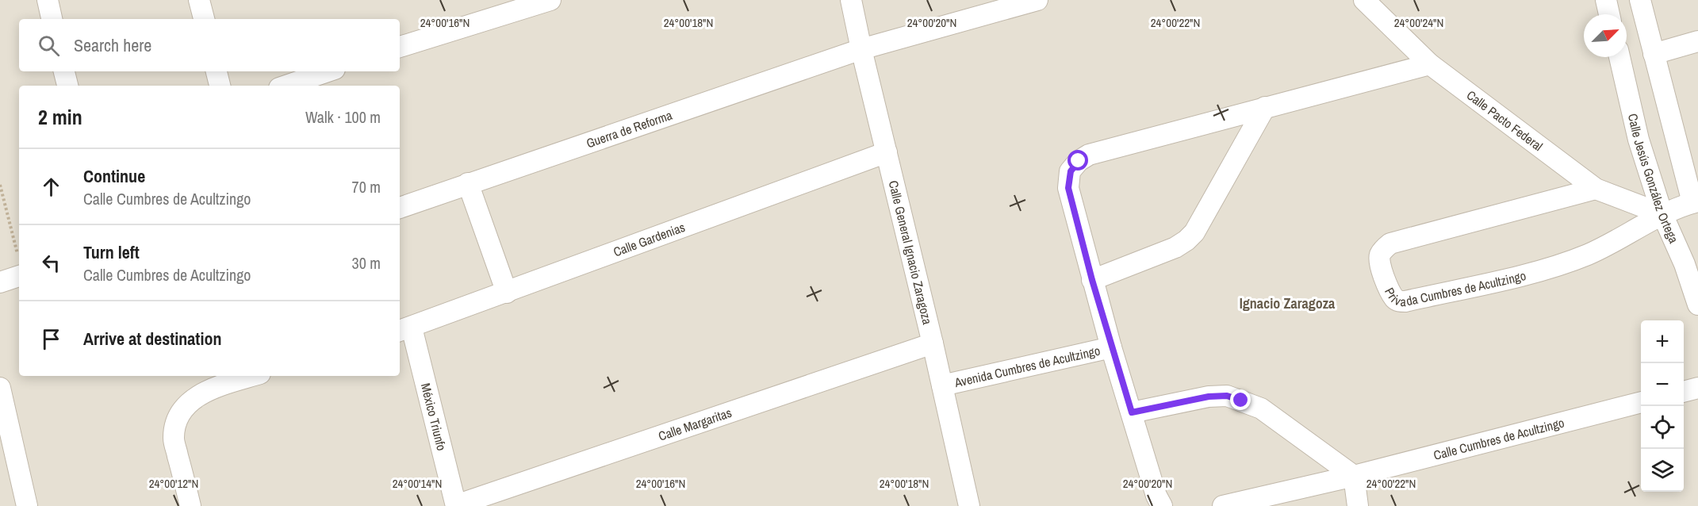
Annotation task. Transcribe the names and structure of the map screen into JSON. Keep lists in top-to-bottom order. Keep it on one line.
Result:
{"streets":{"street":["Calle Pacto Federal","Guerra de Reforma","Calle Jesús González Ortega","Calle Gardenias","Calle General Ignacio Zaragoza","Privada Cumbres de Acultzingo","Avenida Cumbres de Acultzingo","México Triunfo","Calle Margaritas","Calle Cumbres de Acultzingo"]},"crossings":[["Calle Pacto Federal","Calle Jesús González Ortega"],["Calle Pacto Federal","Privada Cumbres de Acultzingo"],["Guerra de Reforma","Calle General Ignacio Zaragoza"],["Calle Jesús González Ortega","Privada Cumbres de Acultzingo"],["Calle Gardenias","Calle General Ignacio Zaragoza"],["Calle Gardenias","México Triunfo"],["Calle General Ignacio Zaragoza","Avenida Cumbres de Acultzingo"],["Calle General Ignacio Zaragoza","Calle Margaritas"],["México Triunfo","Calle Margaritas"]],"districts":["Ignacio Zaragoza"],"north":"top right","page":{"search":"Search here","heading":["2 min","Walk · 100 m"],"list":[["Continue","Calle Cumbres de Acultzingo","70 m"],["Turn left","Calle Cumbres de Acultzingo","30 m"],"Arrive at destination"],"map_buttons":["+","−"]},"coordinates":["24°00'16\"N","24°00'18\"N","24°00'20\"N","24°00'22\"N","24°00'24\"N","24°00'12\"N","24°00'14\"N"]}
